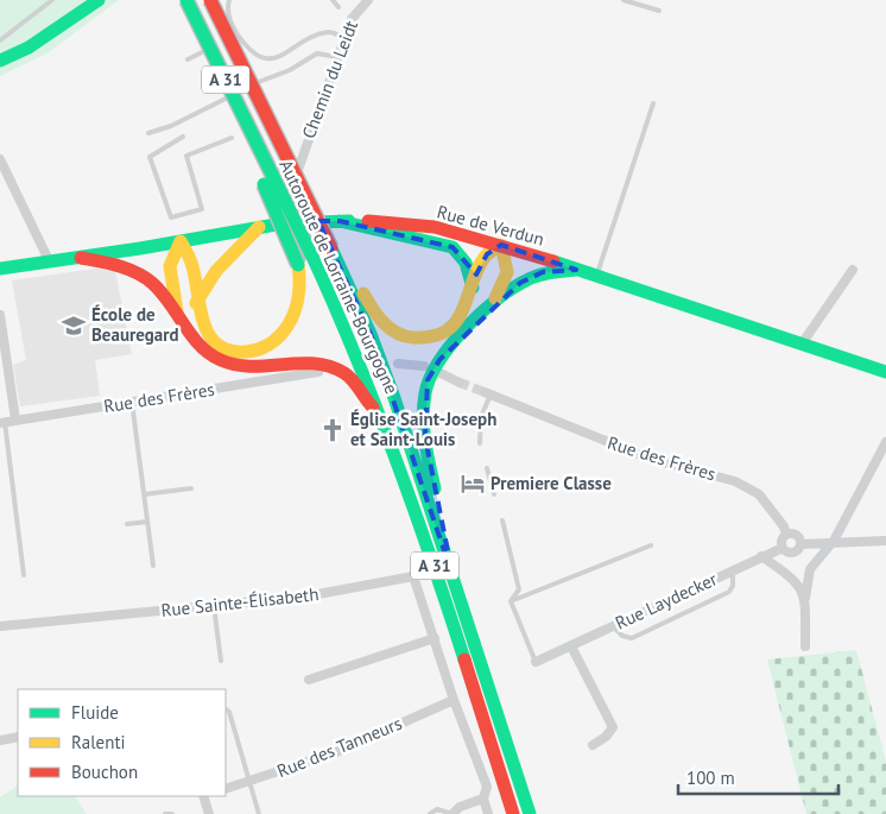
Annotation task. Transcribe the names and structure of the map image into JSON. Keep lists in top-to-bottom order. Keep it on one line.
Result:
{"streets":{"main road":["A 31","Rue de Verdun","Autoroute de Lorraine-Bourgogne"],"street":["Chemin du Leidt","Rue des Frères","Rue Laydecker","Rue Sainte-Élisabeth","Rue des Tanneurs"]},"crossings":[["Chemin du Leidt","Rue de Verdun"],["Rue des Frères","Rue Laydecker"]],"places":{"school or university":["École de Beauregard"],"church":["Église Saint-Joseph et Saint-Louis"],"hotel":["Premiere Classe"]},"legend":["Fluide","Ralenti","Bouchon"],"scale_bar":"100 m"}
